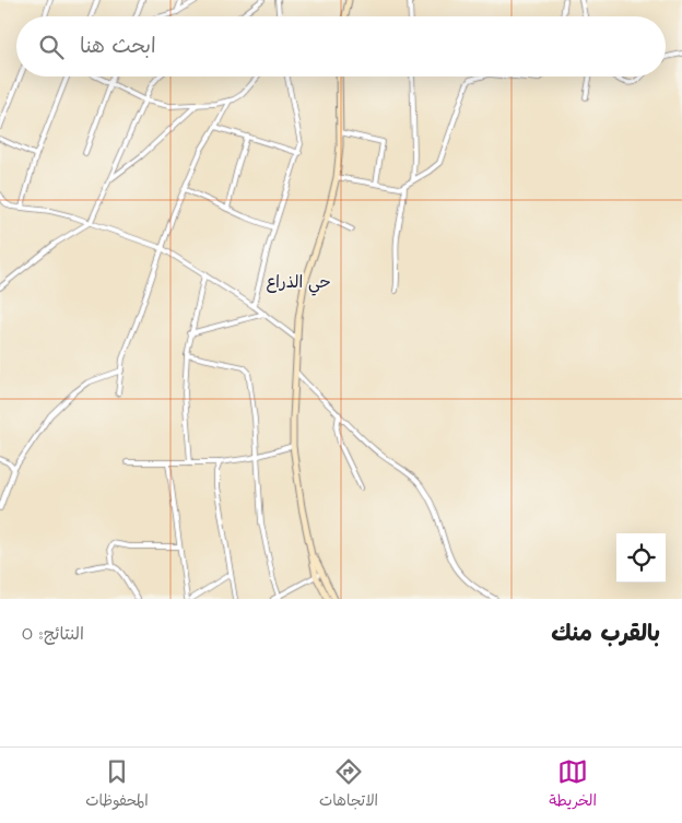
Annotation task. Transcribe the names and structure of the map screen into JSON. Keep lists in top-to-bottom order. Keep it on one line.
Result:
{"districts":["حي الذراع"],"page":{"search":"ابحث هنا","heading":["بالقرب منك","النتائج: 0"],"nav":["الخريطة","الاتجاهات","المحفوظات"]}}
